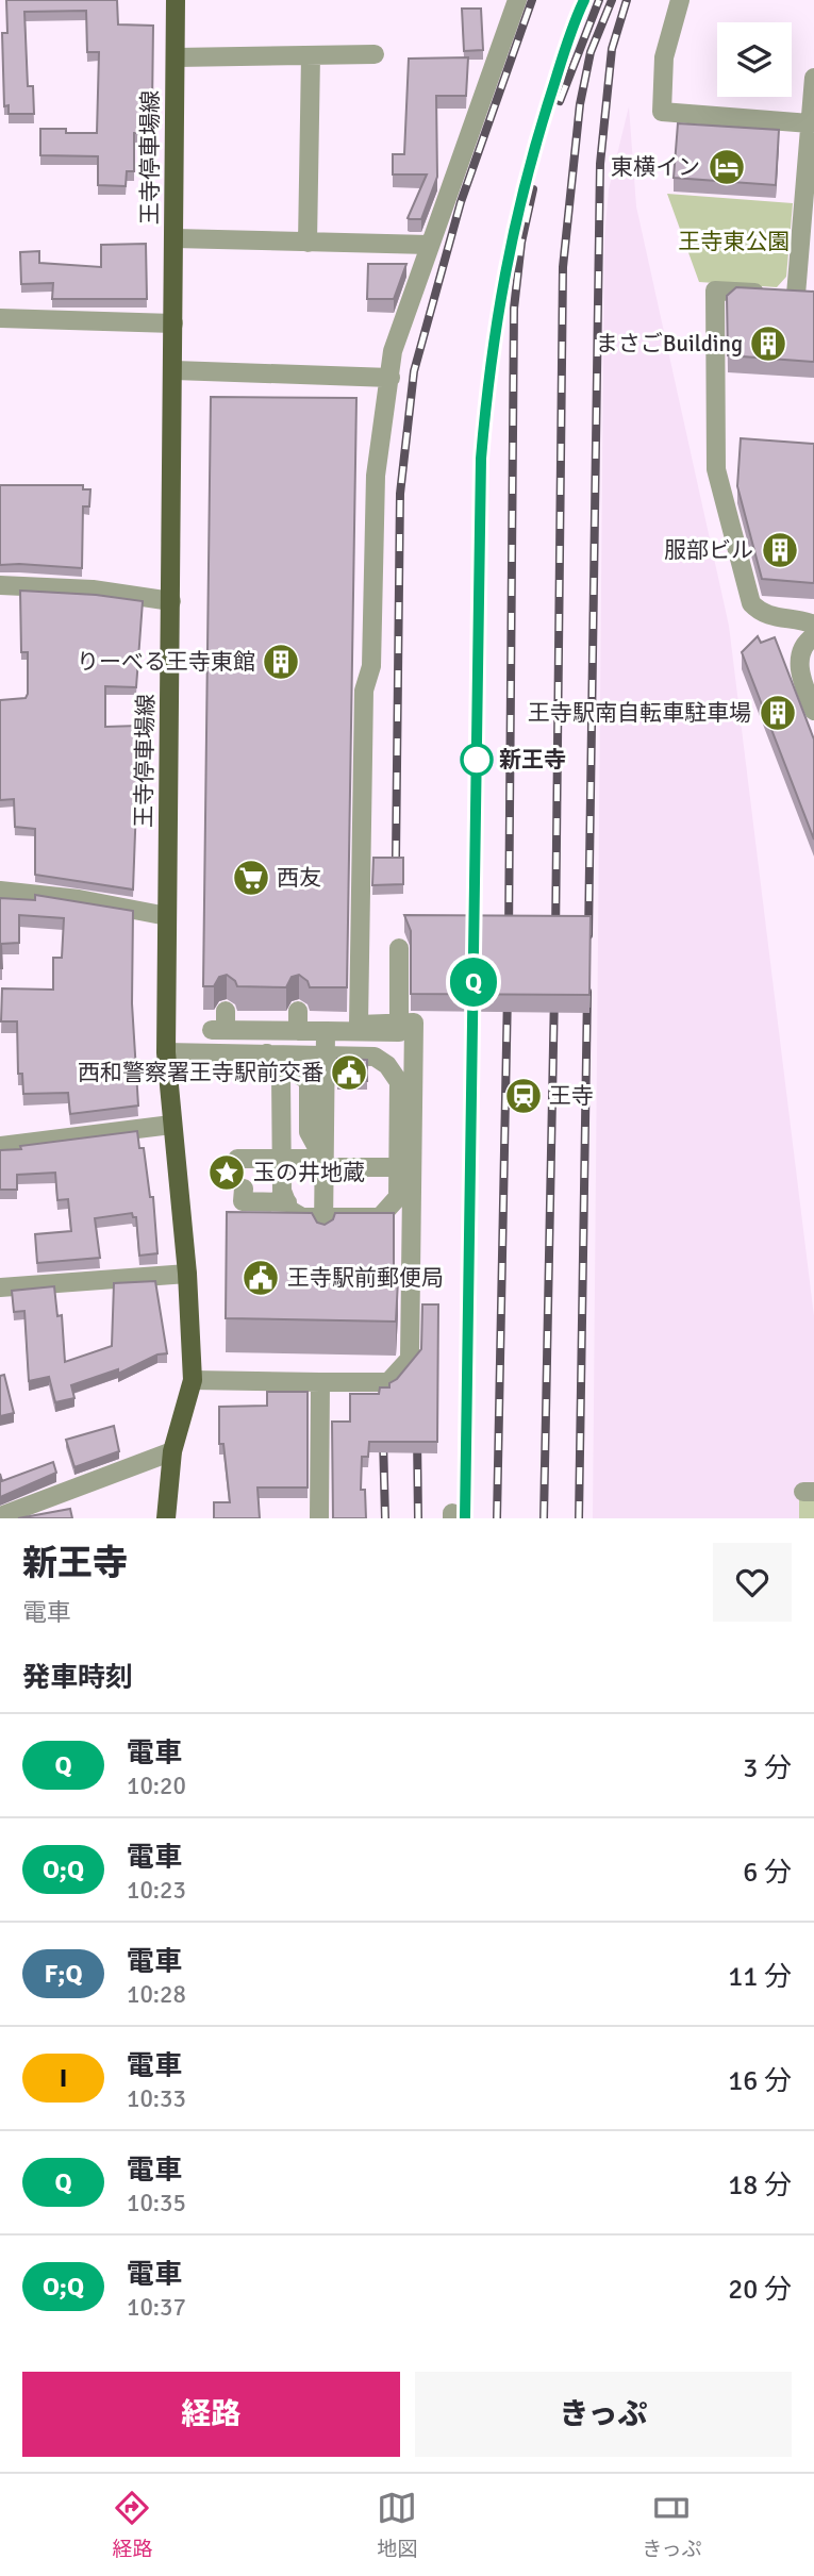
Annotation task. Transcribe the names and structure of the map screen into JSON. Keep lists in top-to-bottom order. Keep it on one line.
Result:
{"streets":{"main road":["王寺停車場線"]},"parks":["王寺東公園"],"places":{"hotel":["東横イン"],"building":["まさごBuilding","服部ビル","りーべる王寺東館","王寺駅南自転車駐車場"],"other":["新王寺"],"supermarket":["西友"],"public building":["西和警察署王寺駅前交番","王寺駅前郵便局"],"station":["王寺"],"place":["玉の井地蔵"]},"page":{"on_map":"Q","heading":[["新王寺","電車"],"発車時刻"],"list":[{"mark":"Q","name":"電車","note":"10:20","value":"3 分"},{"mark":"O;Q","name":"電車","note":"10:23","value":"6 分"},{"mark":"F;Q","name":"電車","note":"10:28","value":"11 分"},{"mark":"I","name":"電車","note":"10:33","value":"16 分"},{"mark":"Q","name":"電車","note":"10:35","value":"18 分"},{"mark":"O;Q","name":"電車","note":"10:37","value":"20 分"}],"buttons":["経路","きっぷ"],"tabs":["経路","地図","きっぷ"]}}
